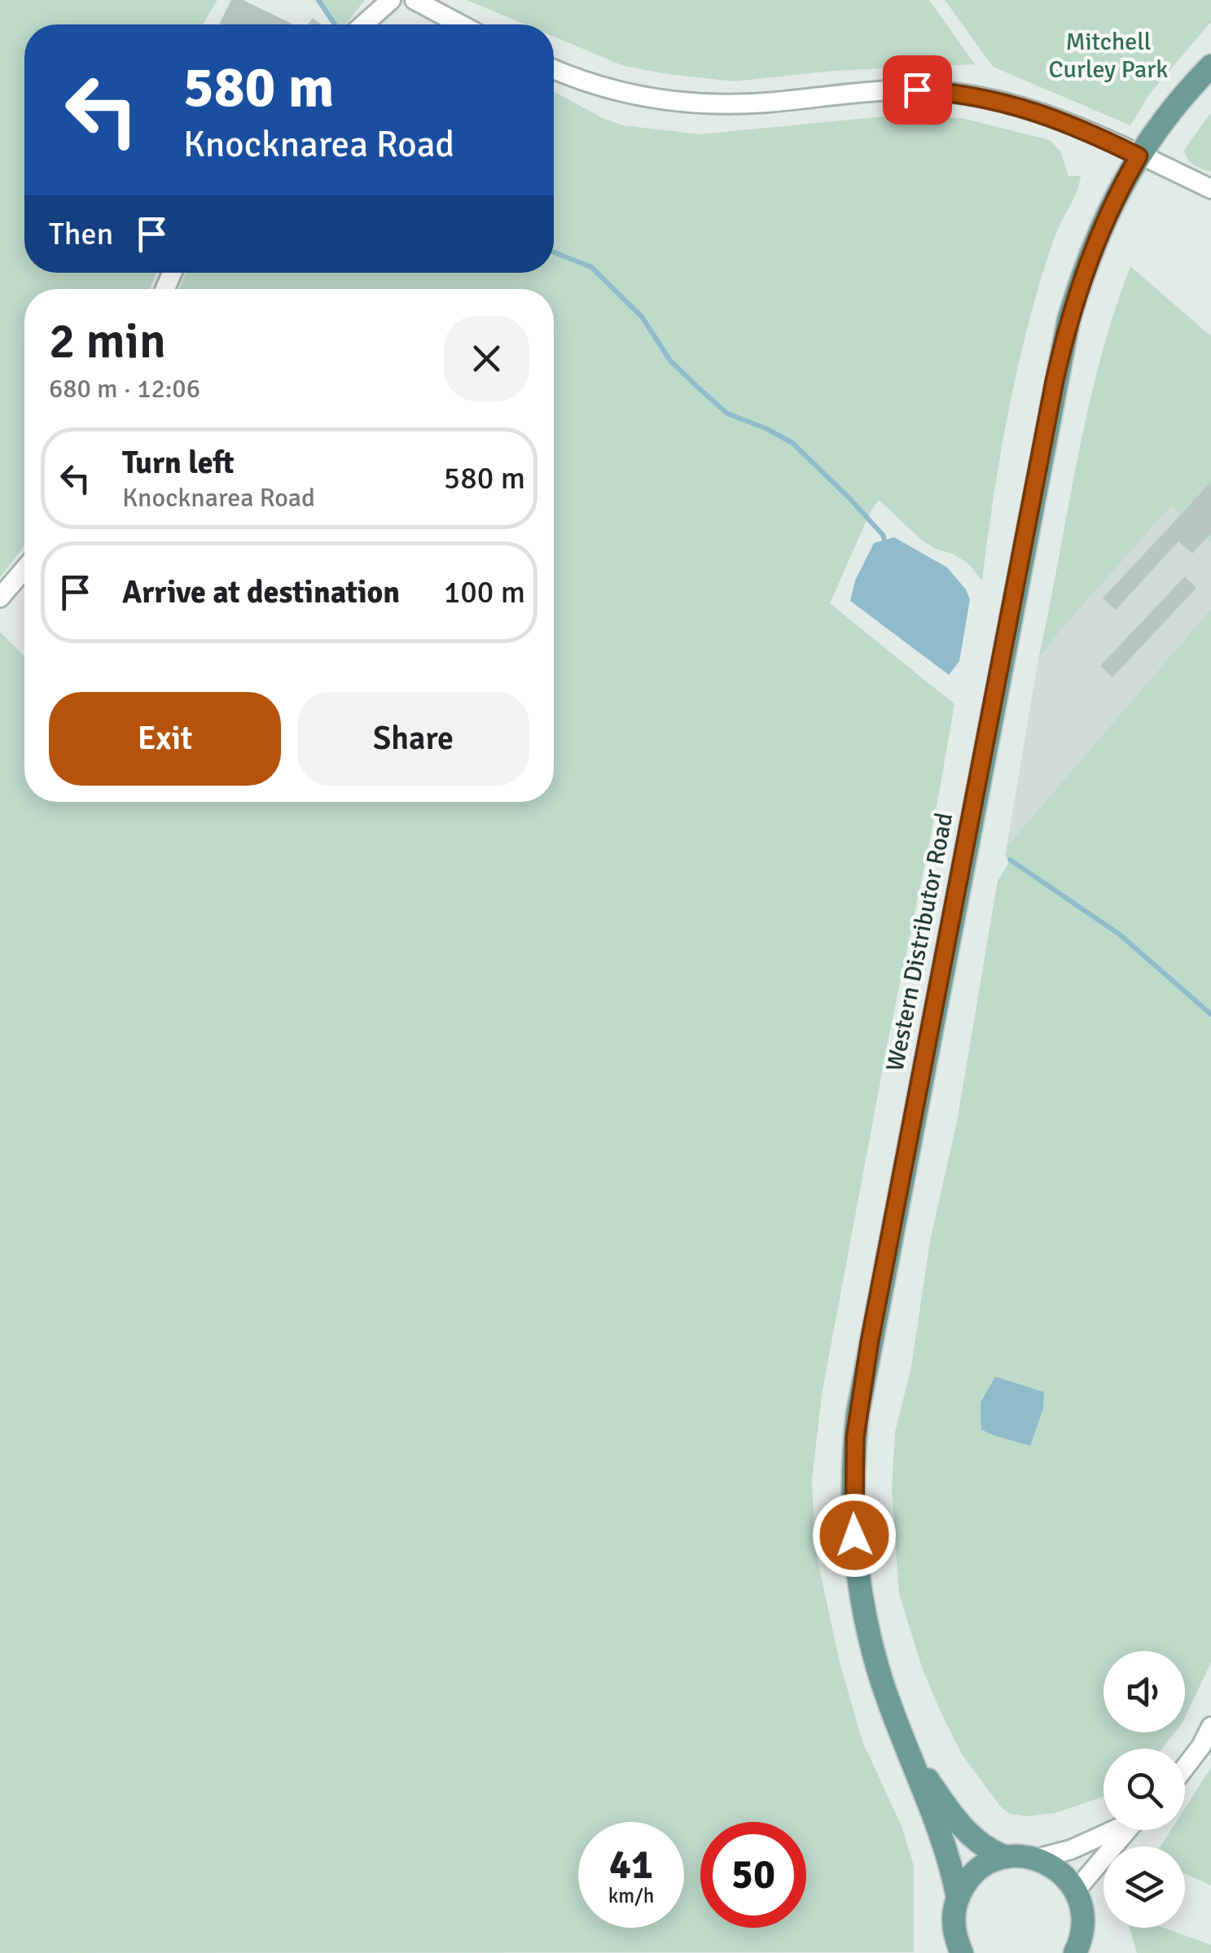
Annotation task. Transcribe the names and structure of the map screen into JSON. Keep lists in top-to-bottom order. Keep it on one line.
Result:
{"streets":{"main road":["Western Distributor Road"]},"parks":["Mitchell Curley Park"],"page":{"turn":["580 m","Knocknarea Road"],"then":"Then","heading":["2 min","680 m · 12:06"],"list":[{"name":"Turn left","note":"Knocknarea Road","value":"580 m"},{"name":"Arrive at destination","value":"100 m"}],"buttons":["Exit","Share"],"speed":"41 km/h","limit":"50"}}
